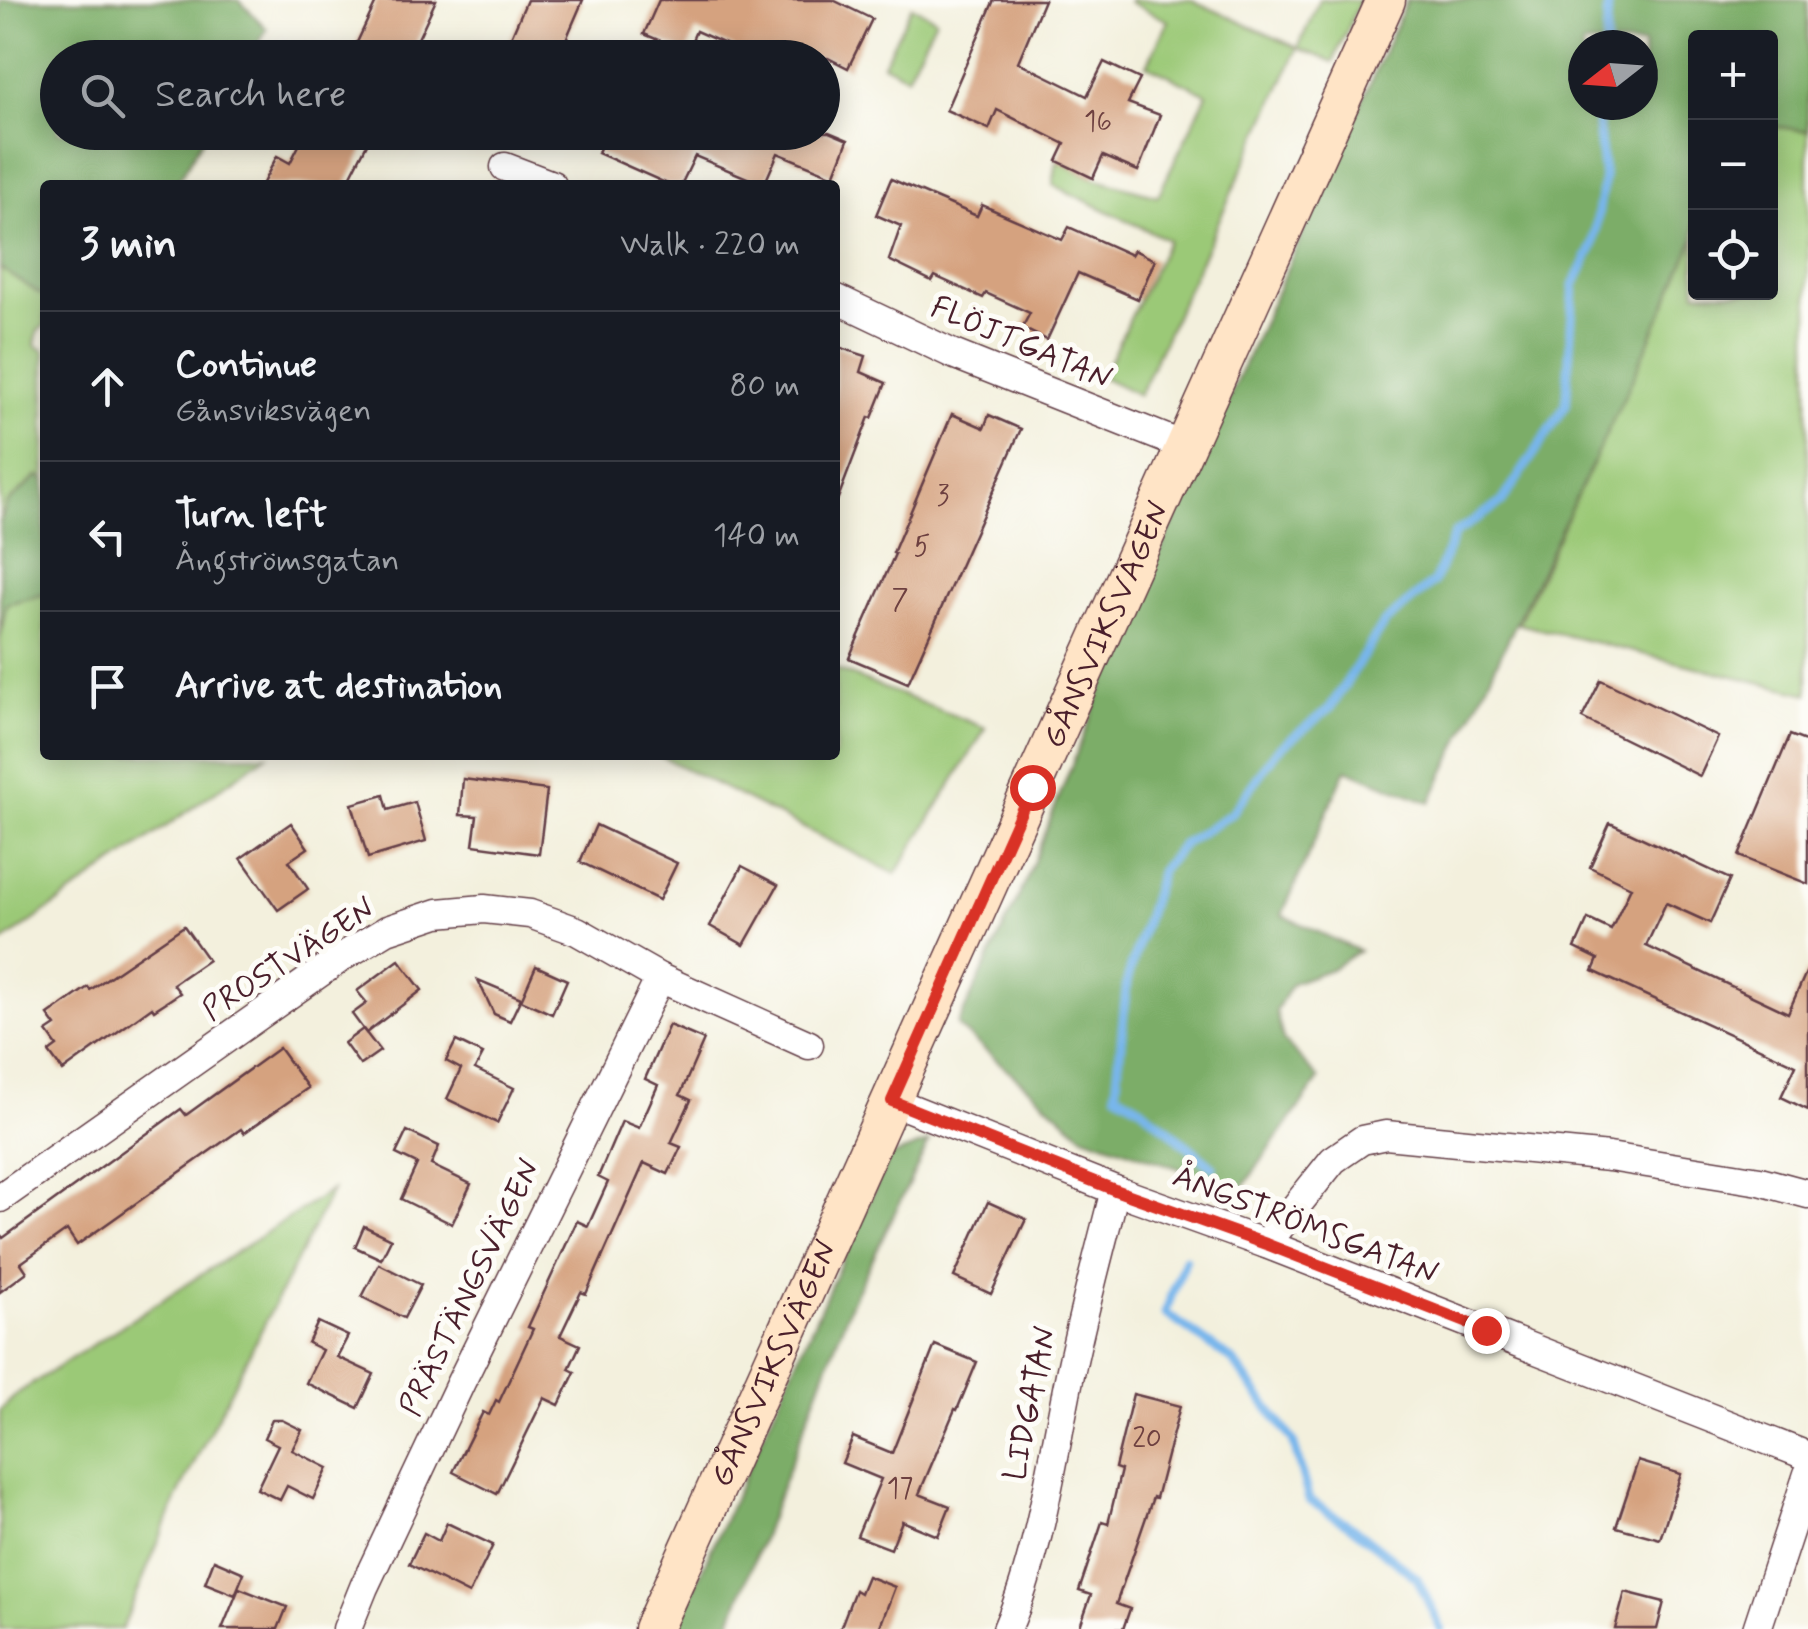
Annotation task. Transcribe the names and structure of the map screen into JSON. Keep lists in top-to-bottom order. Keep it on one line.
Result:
{"streets":{"main road":["GÅNSVIKSVÄGEN"],"street":["FLÖJTGATAN","PROSTVÄGEN","ÅNGSTRÖMSGATAN","PRÄSTÄNGSVÄGEN","LIDGATAN"]},"crossings":[["FLÖJTGATAN","GÅNSVIKSVÄGEN"],["GÅNSVIKSVÄGEN","ÅNGSTRÖMSGATAN"],["PROSTVÄGEN","PRÄSTÄNGSVÄGEN"],["ÅNGSTRÖMSGATAN","LIDGATAN"]],"house_numbers":["16","3","5","7","20","17"],"north":"left","page":{"map_buttons":["+","−"],"search":"Search here","heading":["3 min","Walk · 220 m"],"list":[["Continue","Gånsviksvägen","80 m"],["Turn left","Ångströmsgatan","140 m"],"Arrive at destination"]}}
